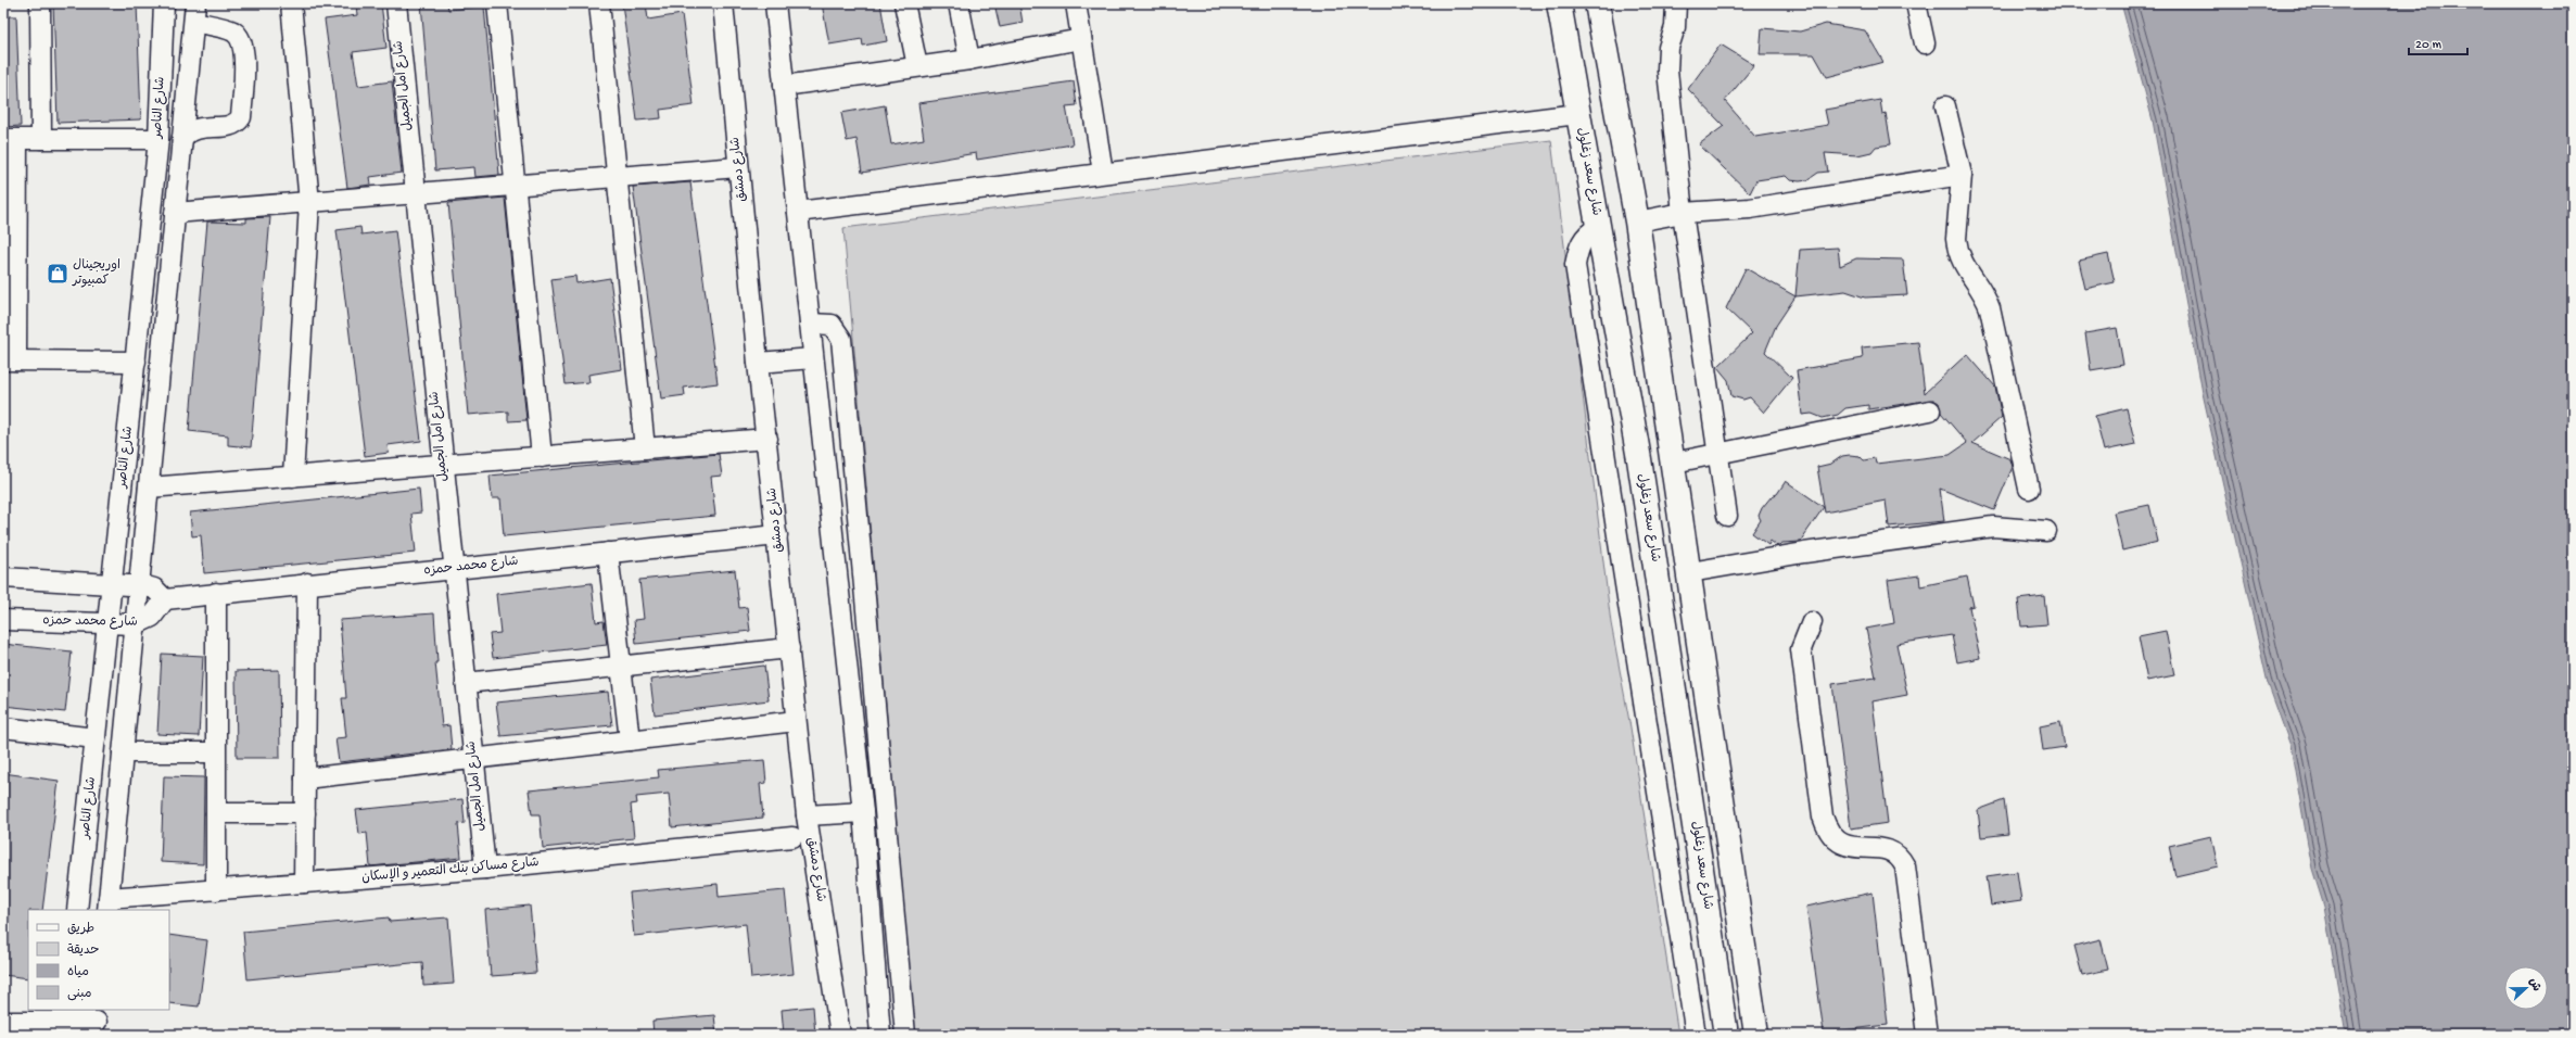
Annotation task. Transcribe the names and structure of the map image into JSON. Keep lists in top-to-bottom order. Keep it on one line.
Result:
{"streets":{"main road":["شارع سعد زغلول"],"street":["شارع امل الجميل","شارع الناصر","شارع دمشق","شارع محمد حمزه","شارع مساكن بنك التعمير و الإسكان"]},"crossings":[["شارع امل الجميل","شارع محمد حمزه"],["شارع امل الجميل","شارع مساكن بنك التعمير و الإسكان"],["شارع الناصر","شارع محمد حمزه"],["شارع الناصر","شارع مساكن بنك التعمير و الإسكان"],["شارع دمشق","شارع محمد حمزه"]],"places":{"shop":["اوريجينال كمبيوتر"]},"legend":["طريق","حديقة","مياه","مبنى"],"scale_bar":"20 m","north":"right"}
